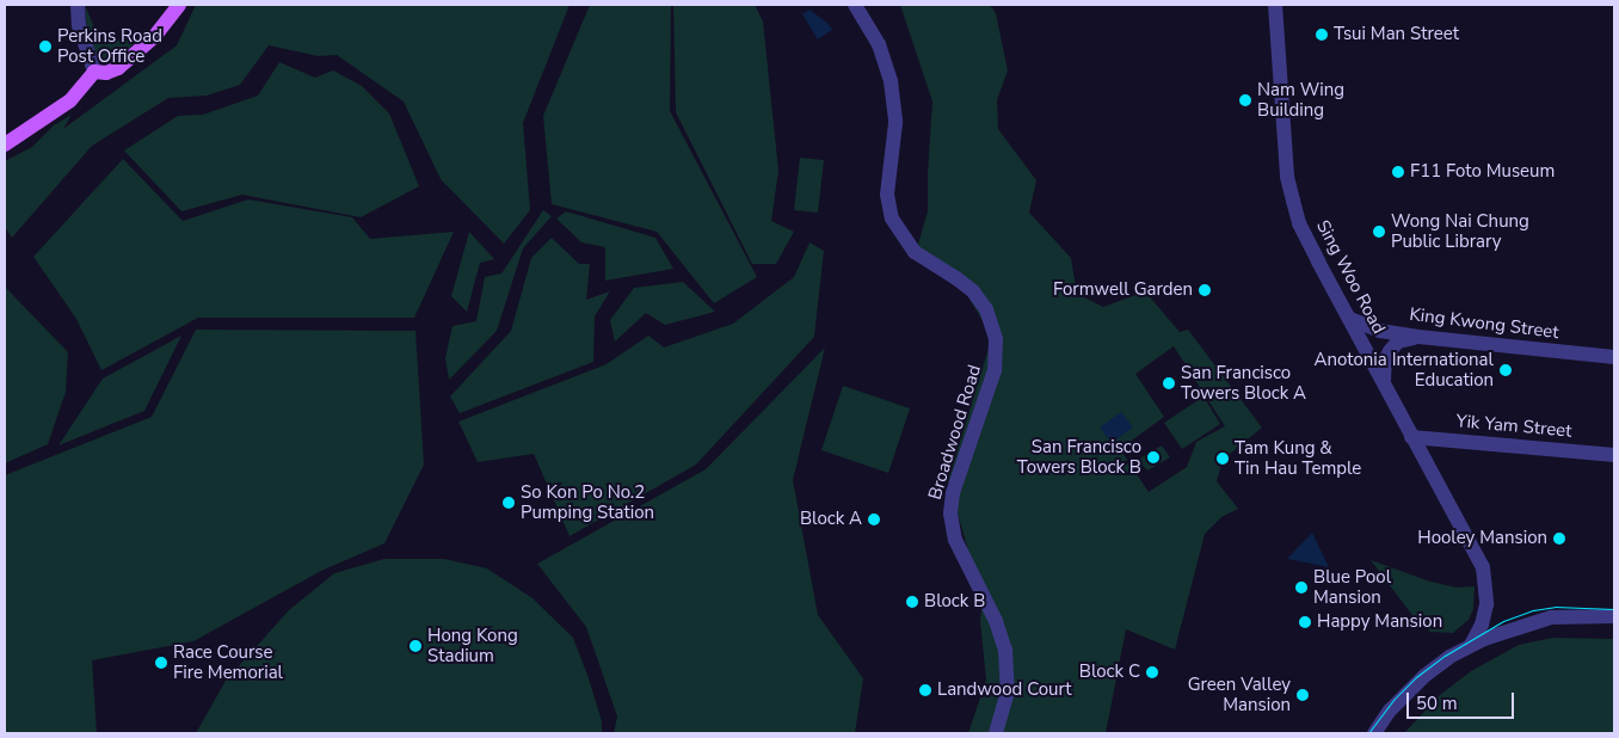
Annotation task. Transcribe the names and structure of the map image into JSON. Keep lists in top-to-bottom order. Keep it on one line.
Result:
{"streets":{"street":["Sing Woo Road","King Kwong Street","Yik Yam Street","Broadwood Road"]},"crossings":[["Sing Woo Road","King Kwong Street"],["Sing Woo Road","Yik Yam Street"]],"places":["Tsui Man Street","Perkins Road Post Office","Nam Wing Building","F11 Foto Museum","Wong Nai Chung Public Library","Formwell Garden","Anotonia International Education","San Francisco Towers Block A","San Francisco Towers Block B","Tam Kung & Tin Hau Temple","So Kon Po No.2 Pumping Station","Block A","Hooley Mansion","Blue Pool Mansion","Block B","Happy Mansion","Hong Kong Stadium","Race Course Fire Memorial","Block C","Landwood Court","Green Valley Mansion"],"scale_bar":"50 m"}
